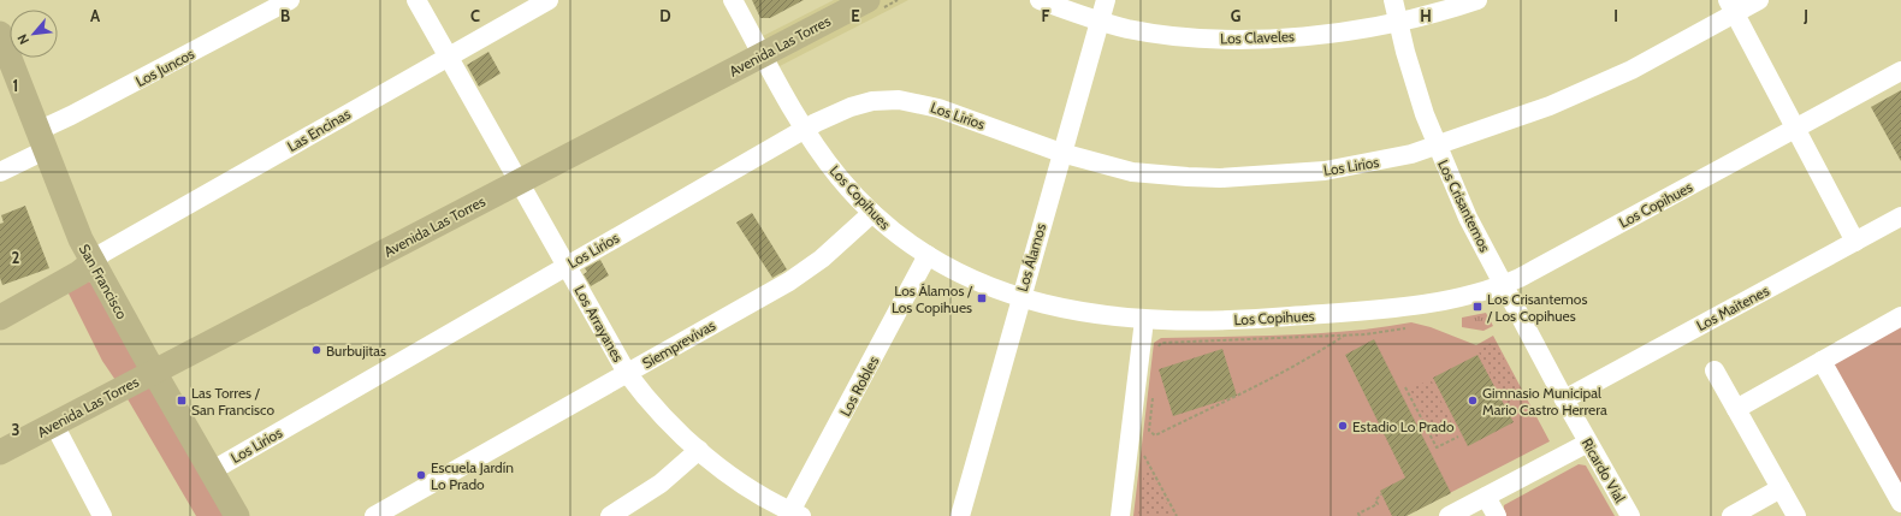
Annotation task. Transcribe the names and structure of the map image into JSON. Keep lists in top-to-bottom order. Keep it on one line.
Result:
{"streets":{"main road":["Avenida Las Torres","San Francisco"],"street":["Los Claveles","Los Juncos","Los Lirios","Las Encinas","Los Copihues","Los Crisantemos","Los Álamos","Los Maitenes","Los Arrayanes","Siemprevivas","Los Robles","Ricardo Vial"]},"crossings":[["Los Claveles","Los Crisantemos"],["Los Claveles","Los Álamos"],["Avenida Las Torres","Los Copihues"],["Avenida Las Torres","San Francisco"],["Avenida Las Torres","Los Arrayanes"],["Los Juncos","San Francisco"],["Los Lirios","Los Copihues"],["Los Lirios","Los Crisantemos"],["Los Lirios","Los Álamos"],["Los Lirios","San Francisco"],["Los Lirios","Los Arrayanes"],["Las Encinas","San Francisco"],["Las Encinas","Los Arrayanes"],["Los Copihues","Los Crisantemos"],["Los Copihues","Los Álamos"],["Los Copihues","Siemprevivas"],["Los Copihues","Los Robles"],["Los Crisantemos","Los Maitenes"],["Los Crisantemos","Ricardo Vial"],["Los Maitenes","Ricardo Vial"],["Los Arrayanes","Siemprevivas"],["Los Arrayanes","Los Robles"]],"places":{"transit":["Los Álamos / Los Copihues","Los Crisantemos / Los Copihues","Las Torres / San Francisco"],"other":["Burbujitas","Gimnasio Municipal Mario Castro Herrera","Estadio Lo Prado","Escuela Jardín Lo Prado"]},"north":"bottom left","grid":{"columns":["A","B","C","D","E","F","G","H","I","J"],"rows":["1","2","3"]}}
